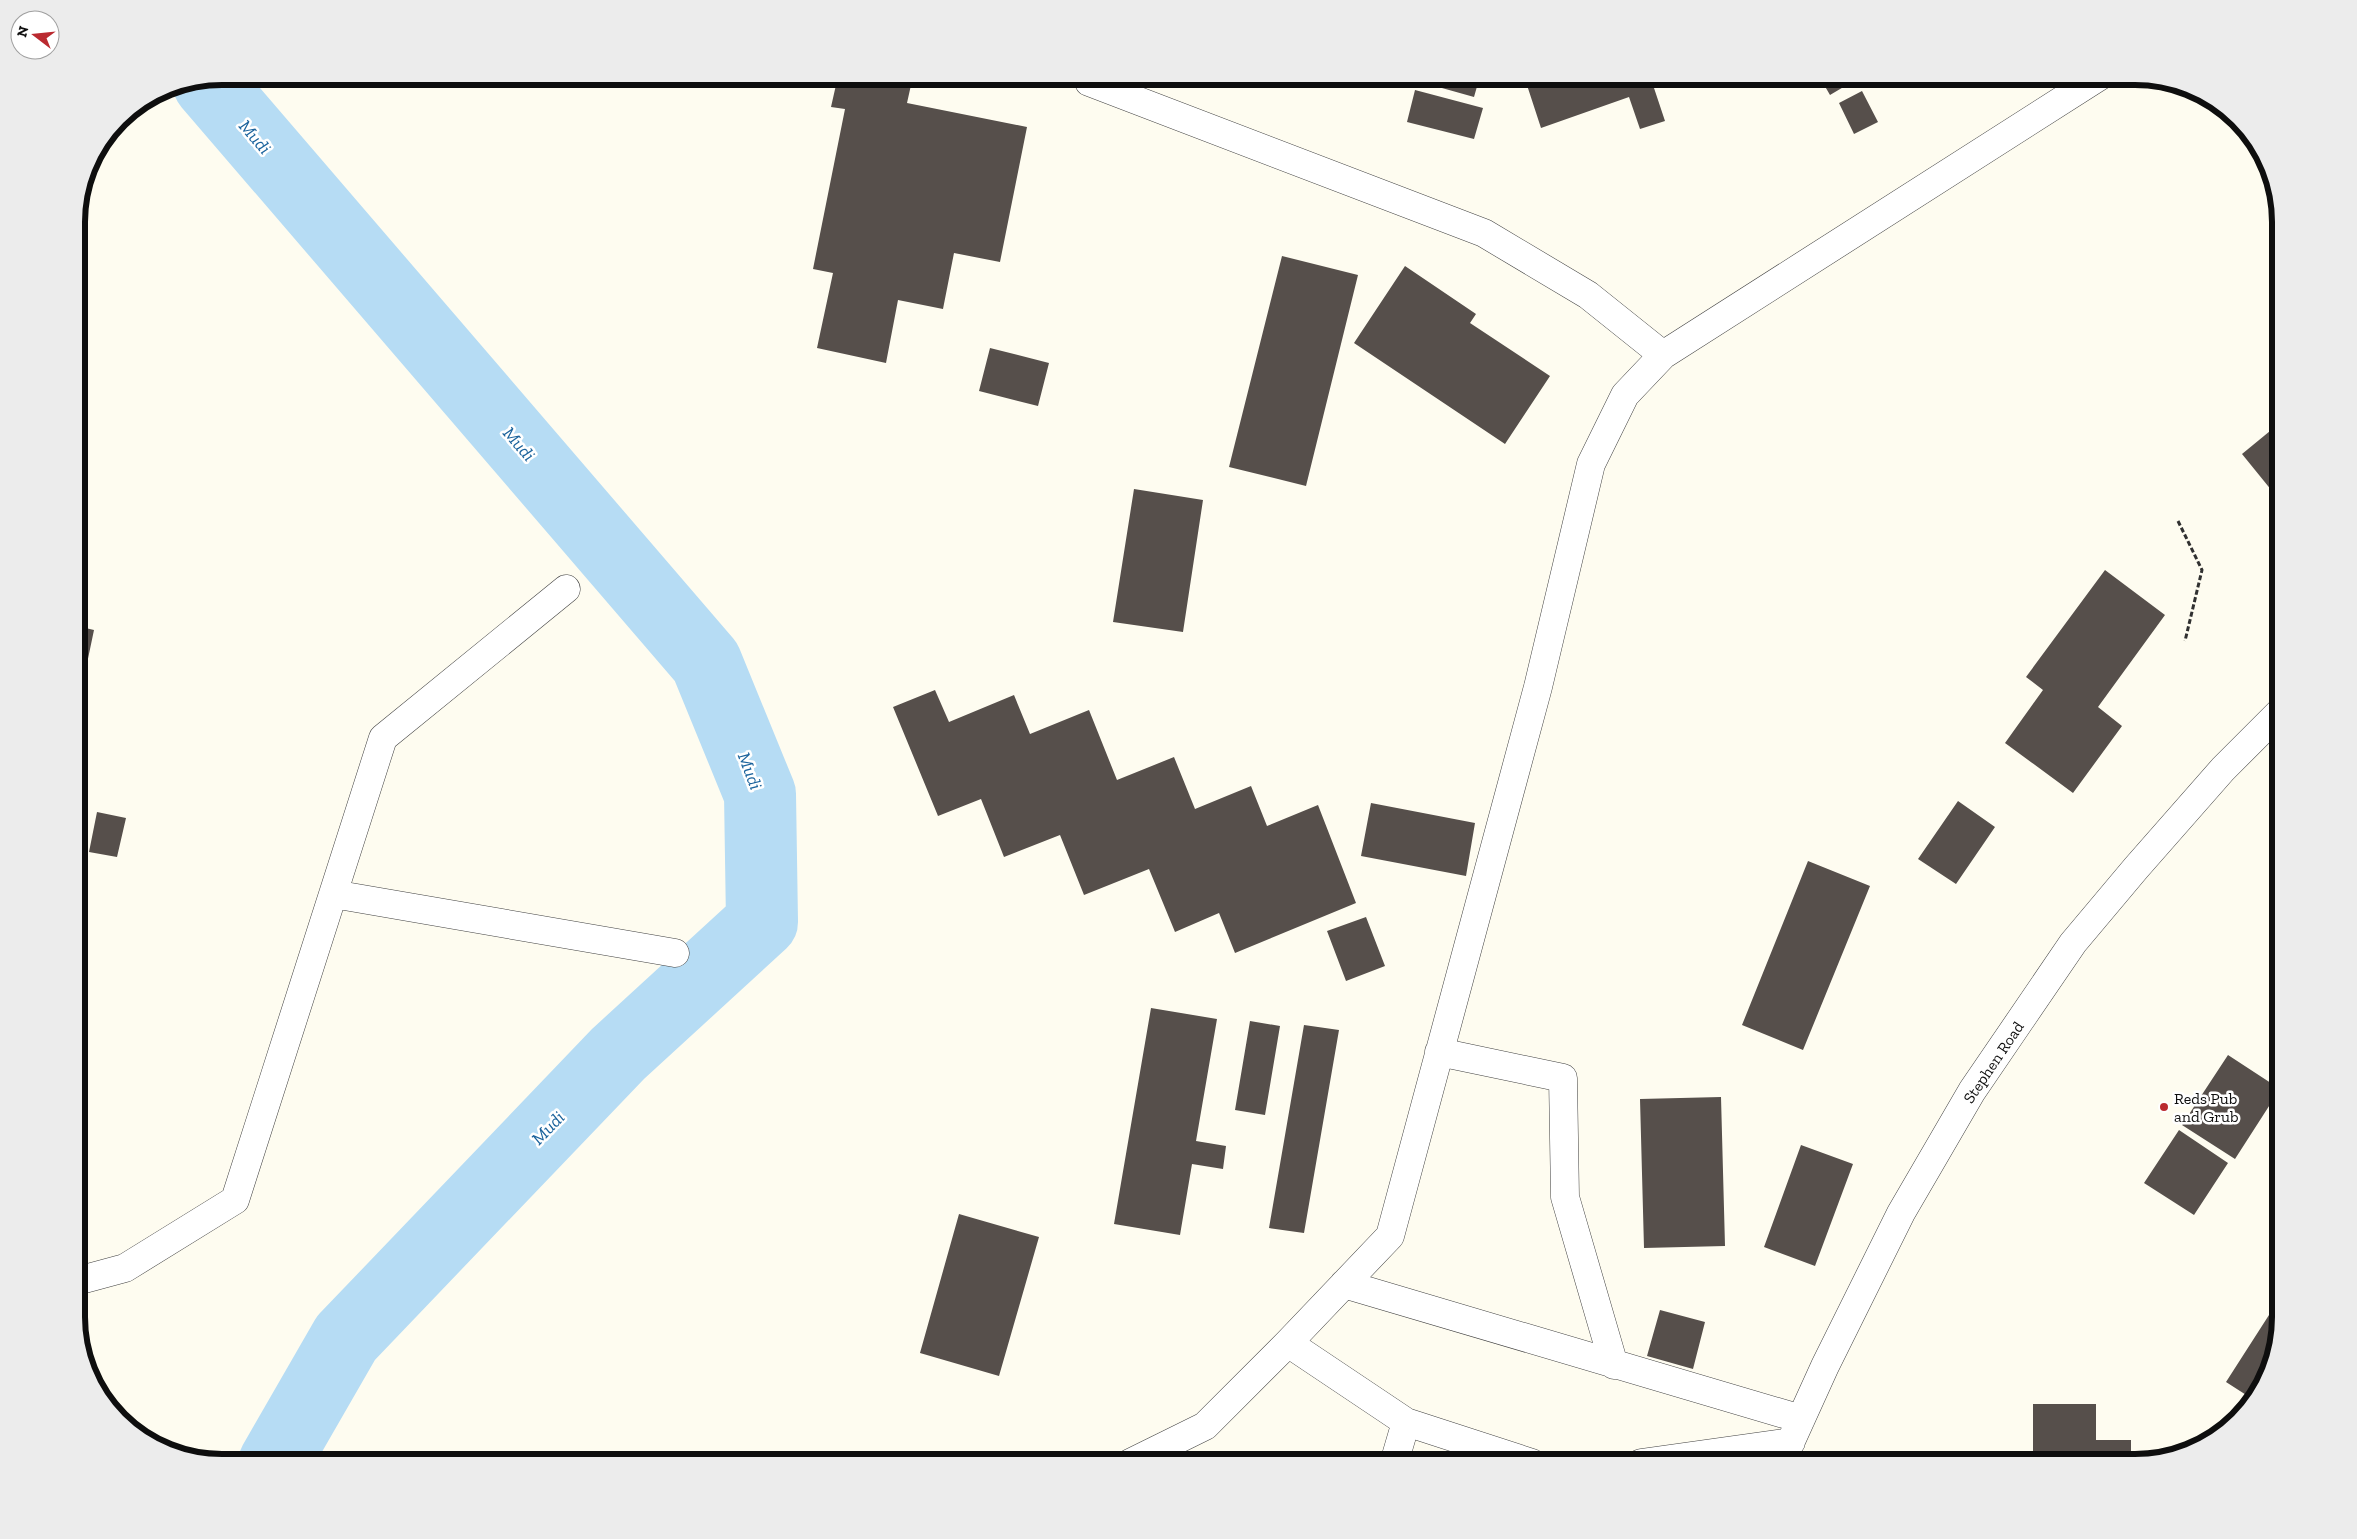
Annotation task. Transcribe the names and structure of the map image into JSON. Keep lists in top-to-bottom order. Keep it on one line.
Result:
{"streets":{"street":["Stephen Road"]},"water":["Mudi"],"places":["Reds Pub and Grub"],"north":"left"}
